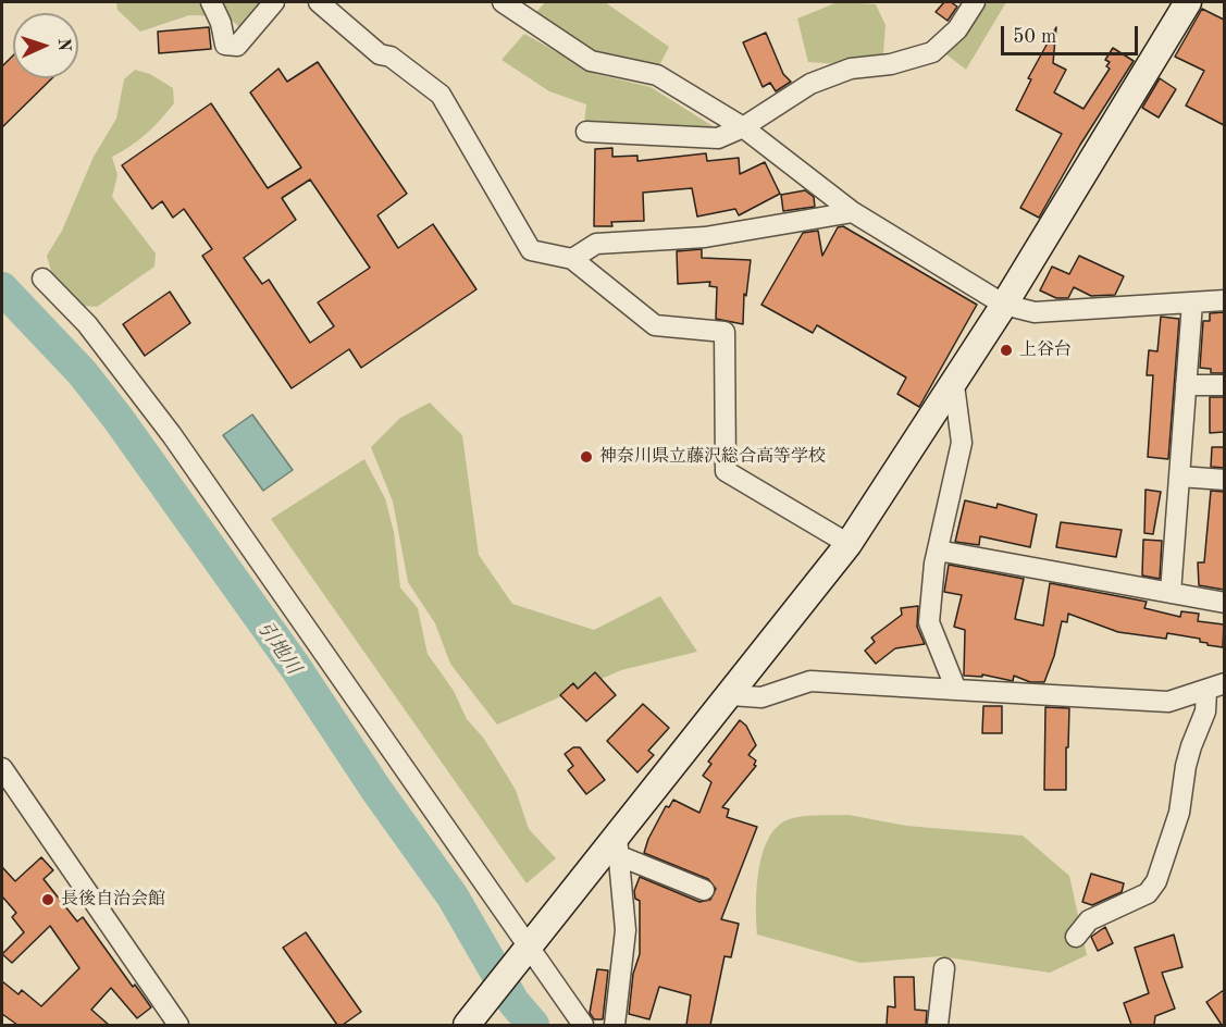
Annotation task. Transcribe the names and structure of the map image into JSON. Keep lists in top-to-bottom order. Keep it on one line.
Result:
{"water":["引地川"],"places":["上谷台","神奈川県立藤沢総合高等学校","長後自治会館"],"scale_bar":"50 m","north":"right"}
